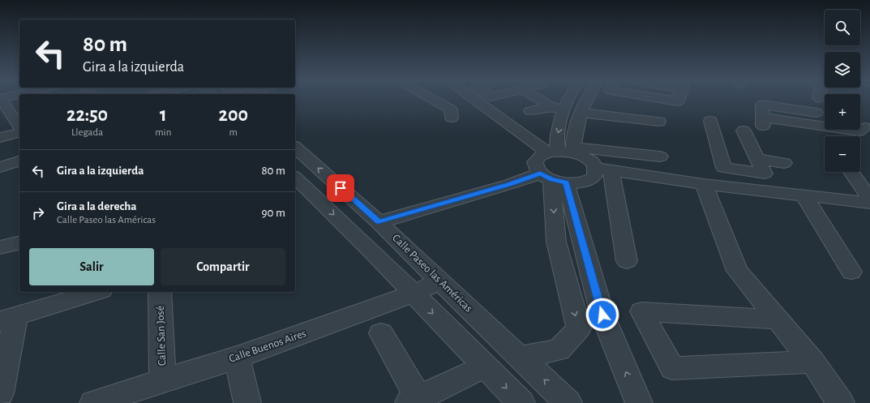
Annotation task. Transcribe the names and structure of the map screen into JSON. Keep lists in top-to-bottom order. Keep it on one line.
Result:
{"streets":{"street":["Calle Paseo las Américas","Calle San José","Calle Buenos Aires"]},"crossings":[["Calle Paseo las Américas","Calle Buenos Aires"],["Calle San José","Calle Buenos Aires"]],"page":{"map_buttons":["+","−"],"turn":["80 m","Gira a la izquierda"],"eta":["22:50","Llegada","1","min","200","m"],"list":[{"name":"Gira a la izquierda","value":"80 m"},{"name":"Gira a la derecha","note":"Calle Paseo las Américas","value":"90 m"}],"buttons":["Salir","Compartir"]}}
